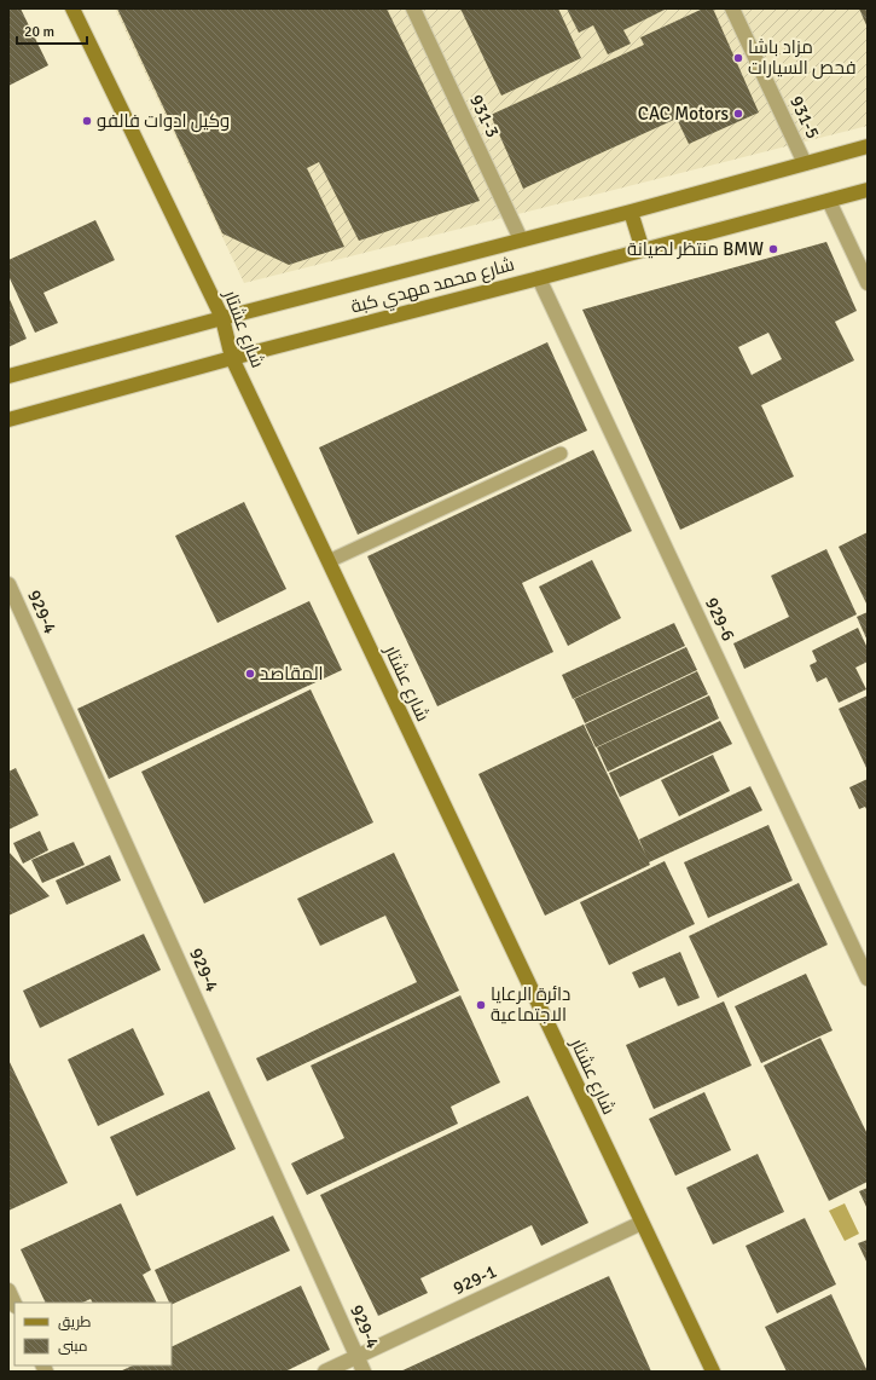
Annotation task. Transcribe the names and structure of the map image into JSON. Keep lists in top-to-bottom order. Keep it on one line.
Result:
{"streets":{"street":["931-3","931-5","شارع محمد مهدي كبة","شارع عشتار","929-4","929-6","929-1"]},"crossings":[["931-3","شارع محمد مهدي كبة"],["931-5","شارع محمد مهدي كبة"],["شارع محمد مهدي كبة","شارع عشتار"],["شارع محمد مهدي كبة","929-6"],["شارع عشتار","929-1"],["929-4","929-1"]],"places":["مزاد باشا فحص السيارات","CAC Motors","وكيل ادوات فالفو","منتظر لصيانة BMW","المقاصد","دائرة الرعايا الاجتماعية"],"legend":["طريق","مبنى"],"scale_bar":"20 m"}
